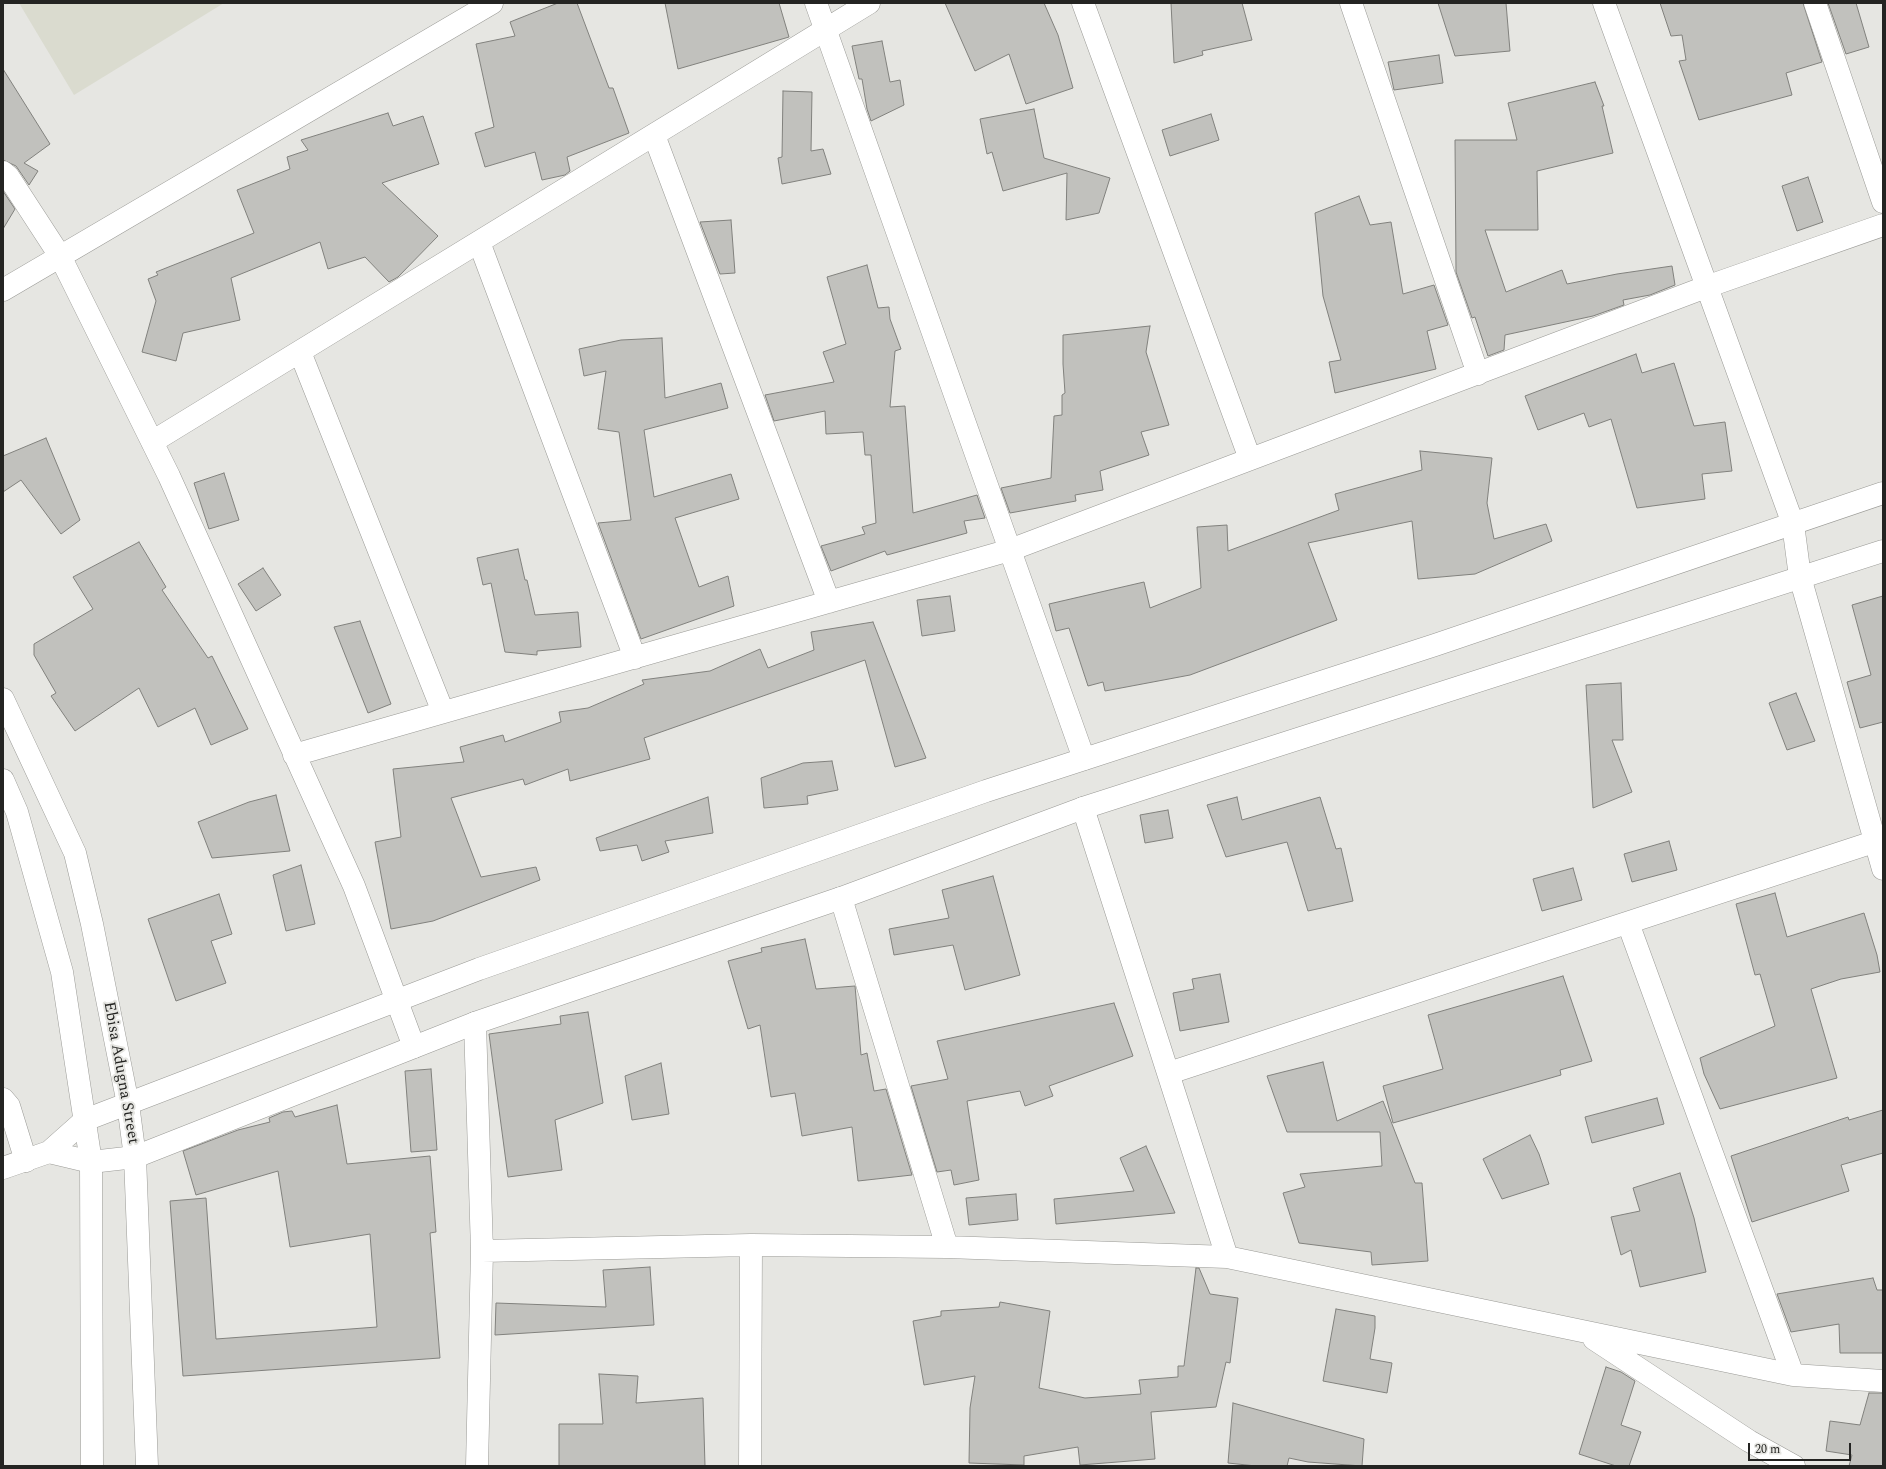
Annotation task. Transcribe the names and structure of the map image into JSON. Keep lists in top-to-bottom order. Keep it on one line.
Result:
{"streets":{"street":["Ebisa Adugna Street"]},"scale_bar":"20 m"}
